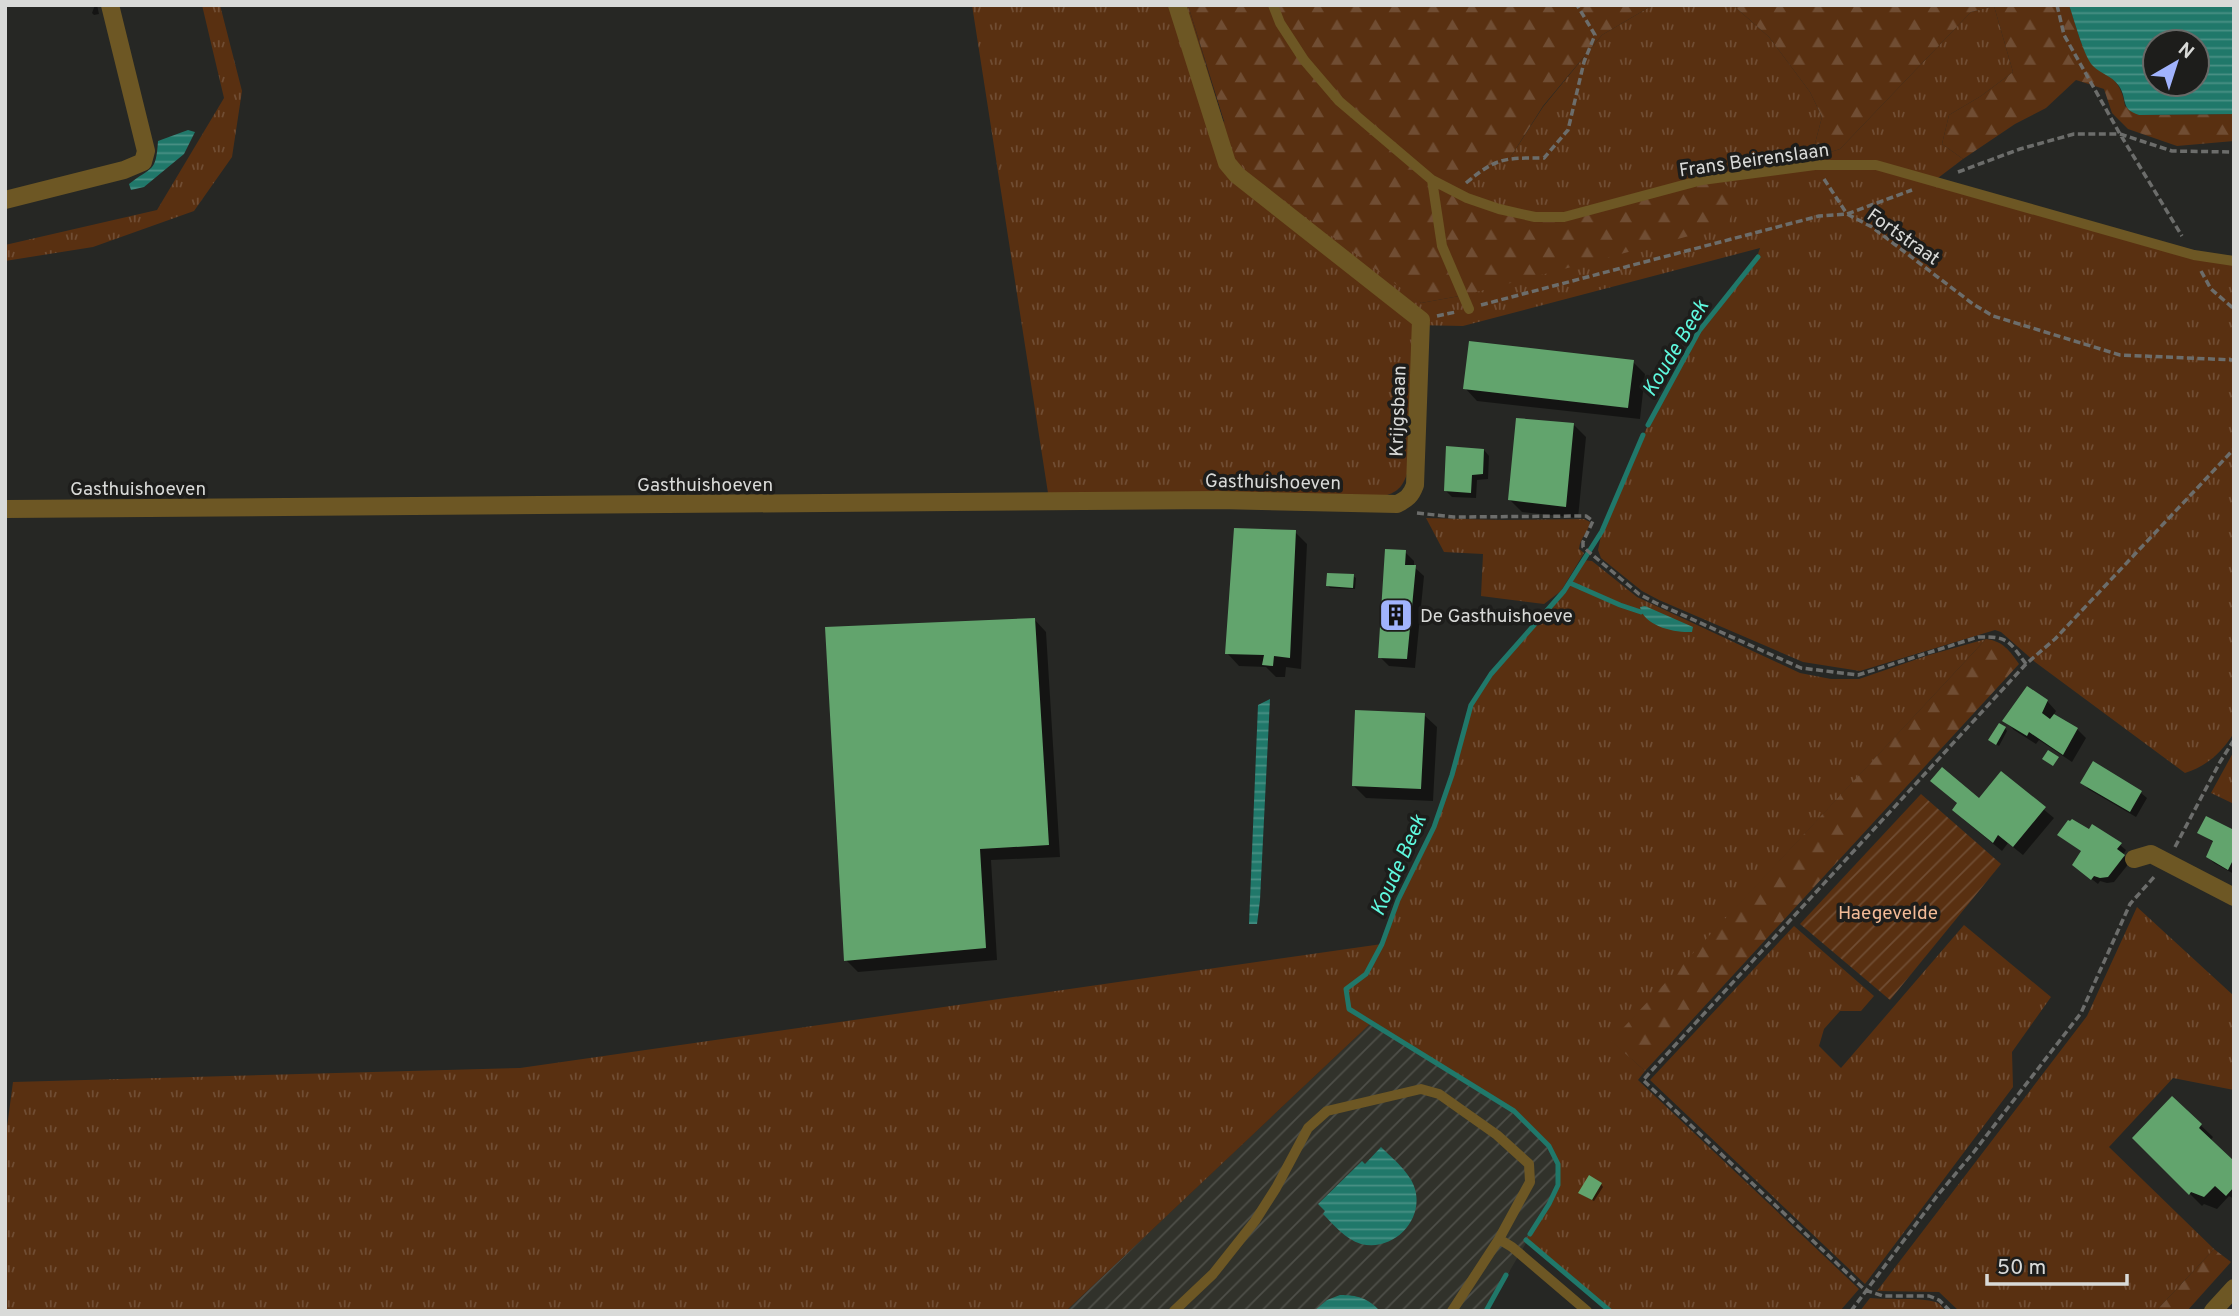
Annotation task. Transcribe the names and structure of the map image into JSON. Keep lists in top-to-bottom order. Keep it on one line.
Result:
{"streets":{"street":["Krijgsbaan","Gasthuishoeven"],"lane":["Frans Beirenslaan"],"path":["Fortstraat"]},"crossings":[["Fortstraat","Krijgsbaan"],["Krijgsbaan","Gasthuishoeven"]],"water":["Koude Beek"],"parks":["Haegevelde"],"places":{"building":["De Gasthuishoeve"]},"scale_bar":"50 m","north":"top right"}
